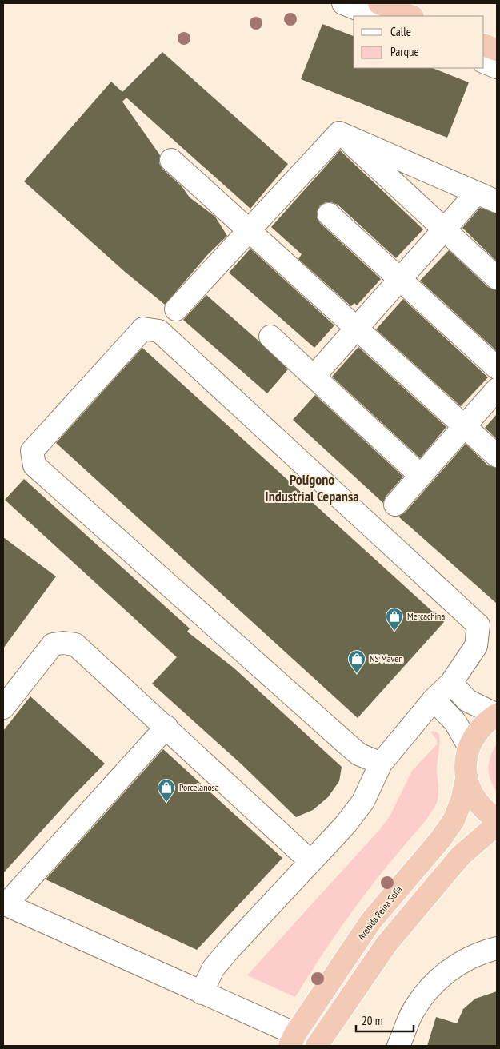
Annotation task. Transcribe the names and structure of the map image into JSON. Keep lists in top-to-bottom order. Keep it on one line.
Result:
{"streets":{"highway":["Avenida Reina Sofía"]},"districts":["Polígono Industrial Cepansa"],"places":{"shop":["Mercachina","NS Maven","Porcelanosa"]},"legend":["Calle","Parque"],"scale_bar":"20 m"}
